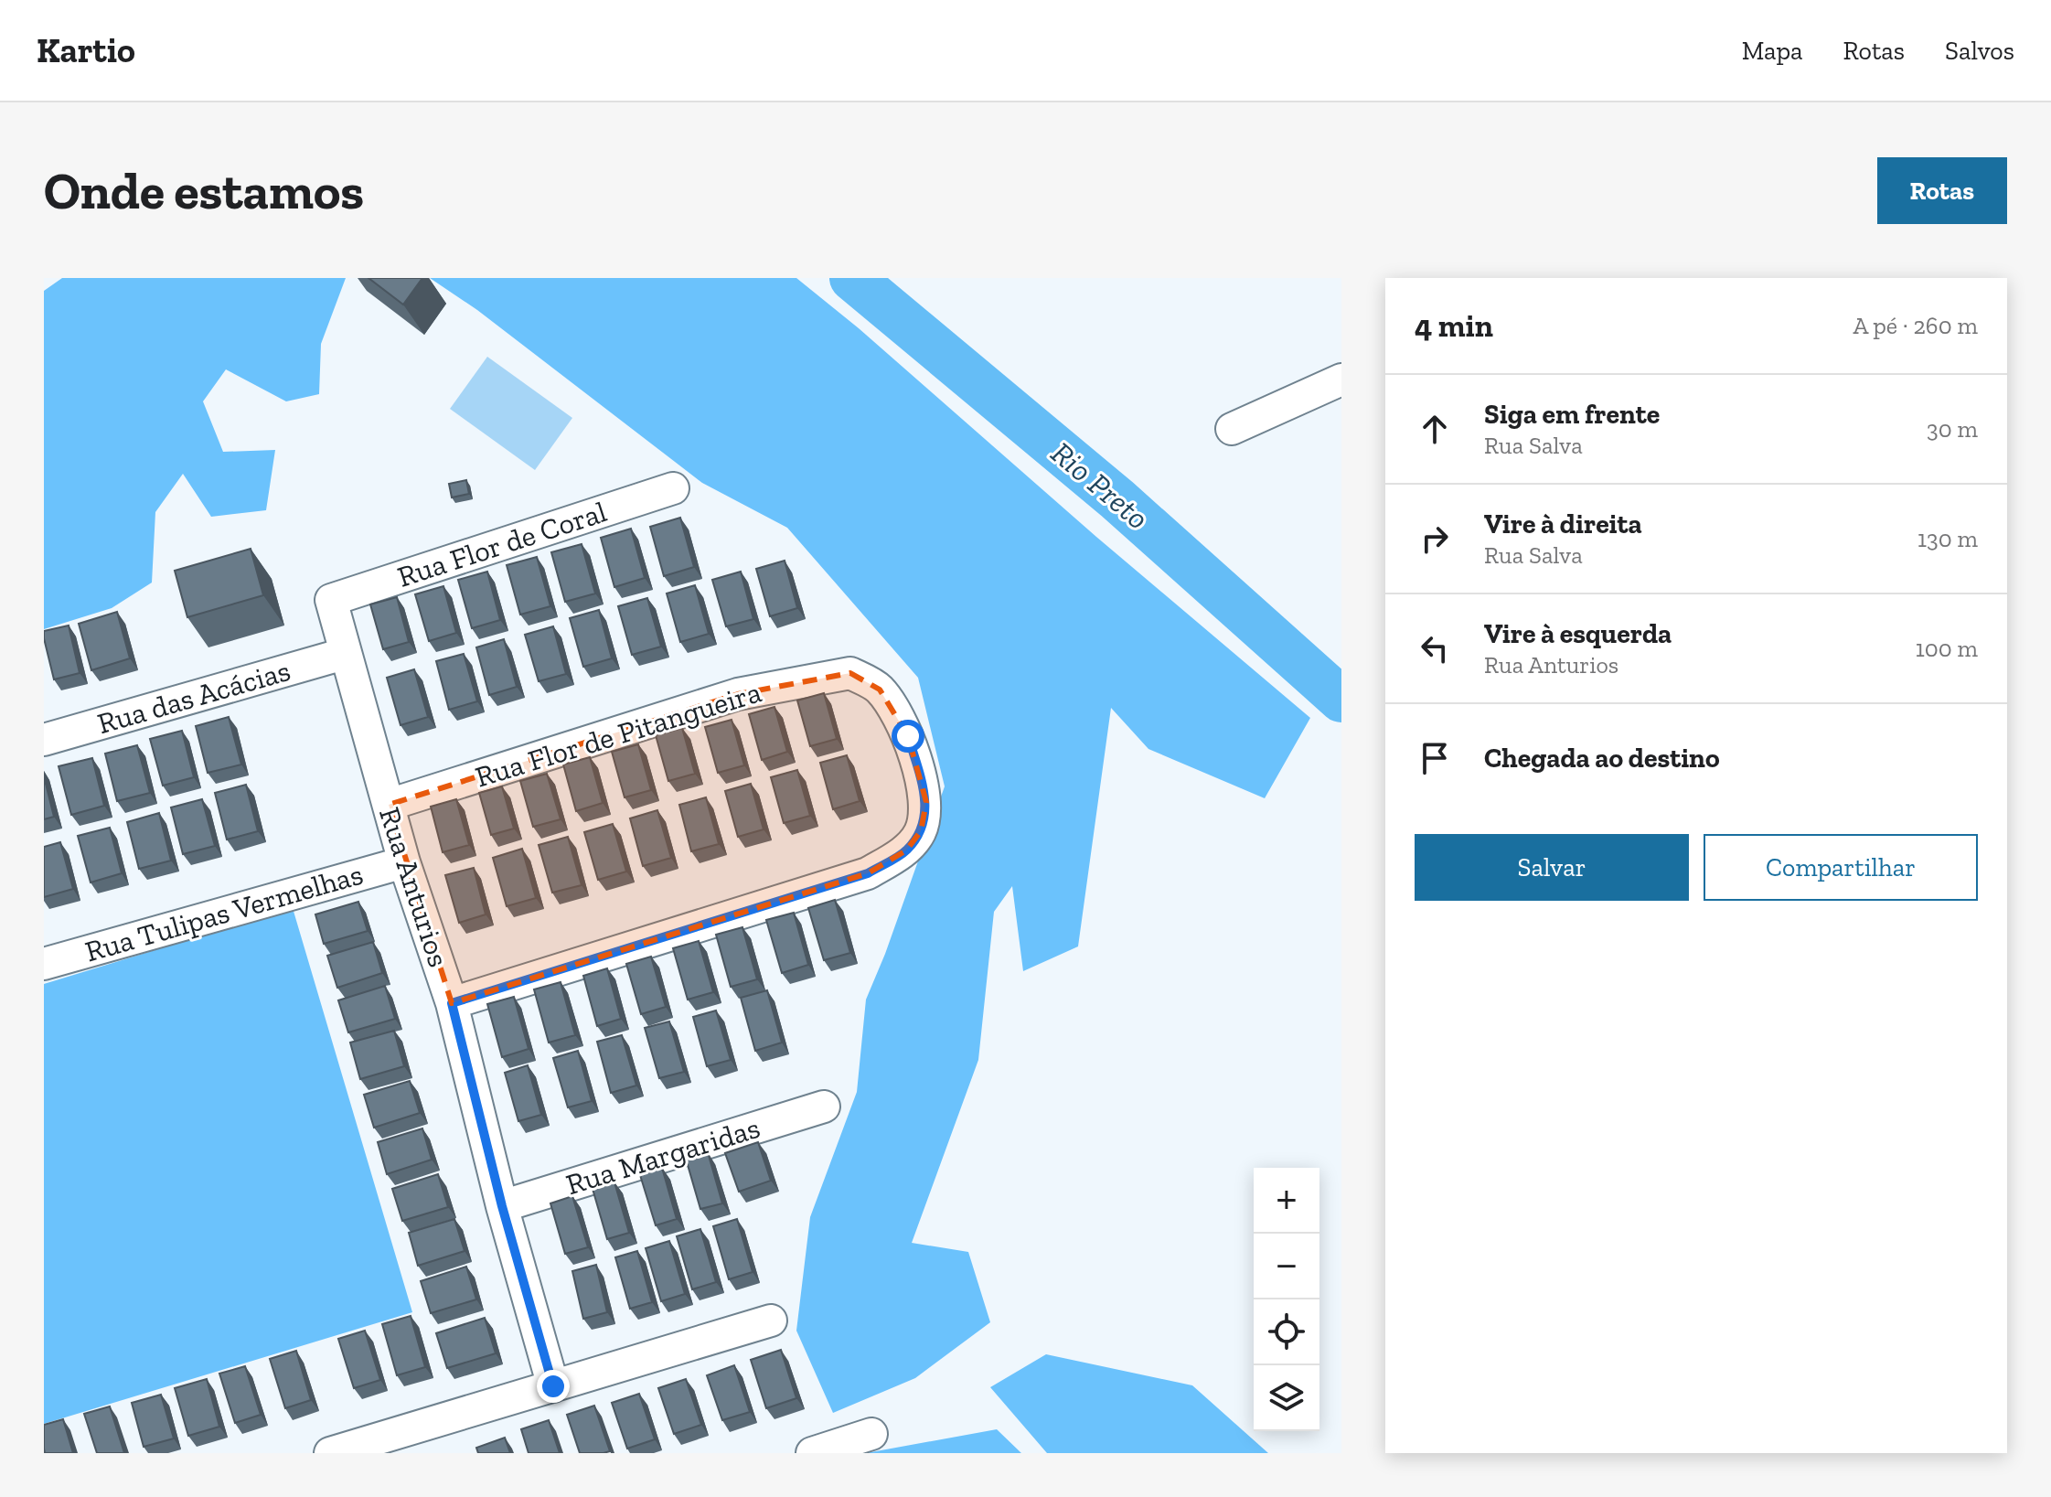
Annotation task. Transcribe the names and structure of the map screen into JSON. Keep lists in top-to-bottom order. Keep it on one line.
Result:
{"streets":{"street":["Rua Flor de Coral","Rua das Acácias","Rua Flor de Pitangueira","Rua Anturios","Rua Tulipas Vermelhas","Rua Margaridas"]},"crossings":[["Rua Flor de Coral","Rua Anturios"],["Rua das Acácias","Rua Anturios"],["Rua Flor de Pitangueira","Rua Anturios"],["Rua Anturios","Rua Tulipas Vermelhas"],["Rua Anturios","Rua Margaridas"]],"water":["Rio Preto"],"page":{"header":"Kartio","nav":["Mapa","Rotas","Salvos"],"buttons":["Rotas",["Salvar","Compartilhar"]],"title":"Onde estamos","heading":["4 min","A pé · 260 m"],"list":[["Siga em frente","Rua Salva","30 m"],["Vire à direita","Rua Salva","130 m"],["Vire à esquerda","Rua Anturios","100 m"],"Chegada ao destino"],"map_buttons":["+","−"]}}
